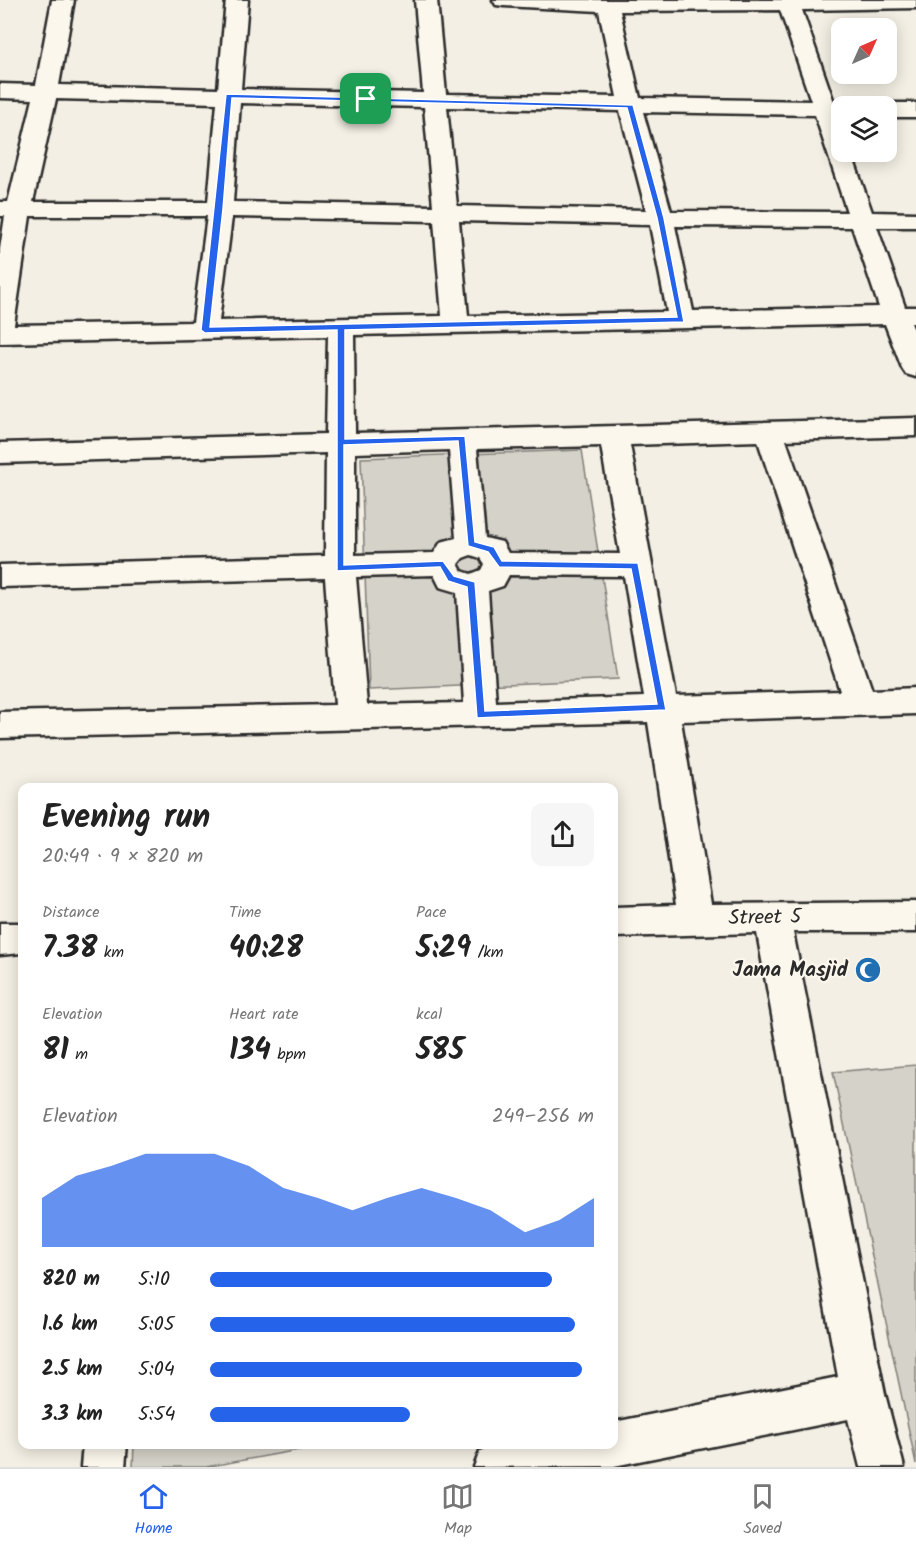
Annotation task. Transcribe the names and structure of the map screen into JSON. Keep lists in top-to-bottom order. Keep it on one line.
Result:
{"streets":{"street":["Street 5"]},"places":{"mosque":["Jama Masjid"]},"north":"top right","page":{"heading":["Evening run","20:49 · 9 × 820 m"],"stats":[["Distance","7.38 km"],["Time","40:28"],["Pace","5:29 /km"],["Elevation","81 m"],["Heart rate","134 bpm"],["kcal","585"]],"chart":["Elevation","249–256 m"],"list":[{"name":"820 m","note":"5:10"},{"name":"1.6 km","note":"5:05"},{"name":"2.5 km","note":"5:04"},{"name":"3.3 km","note":"5:54"}],"tabs":["Home","Map","Saved"]}}
